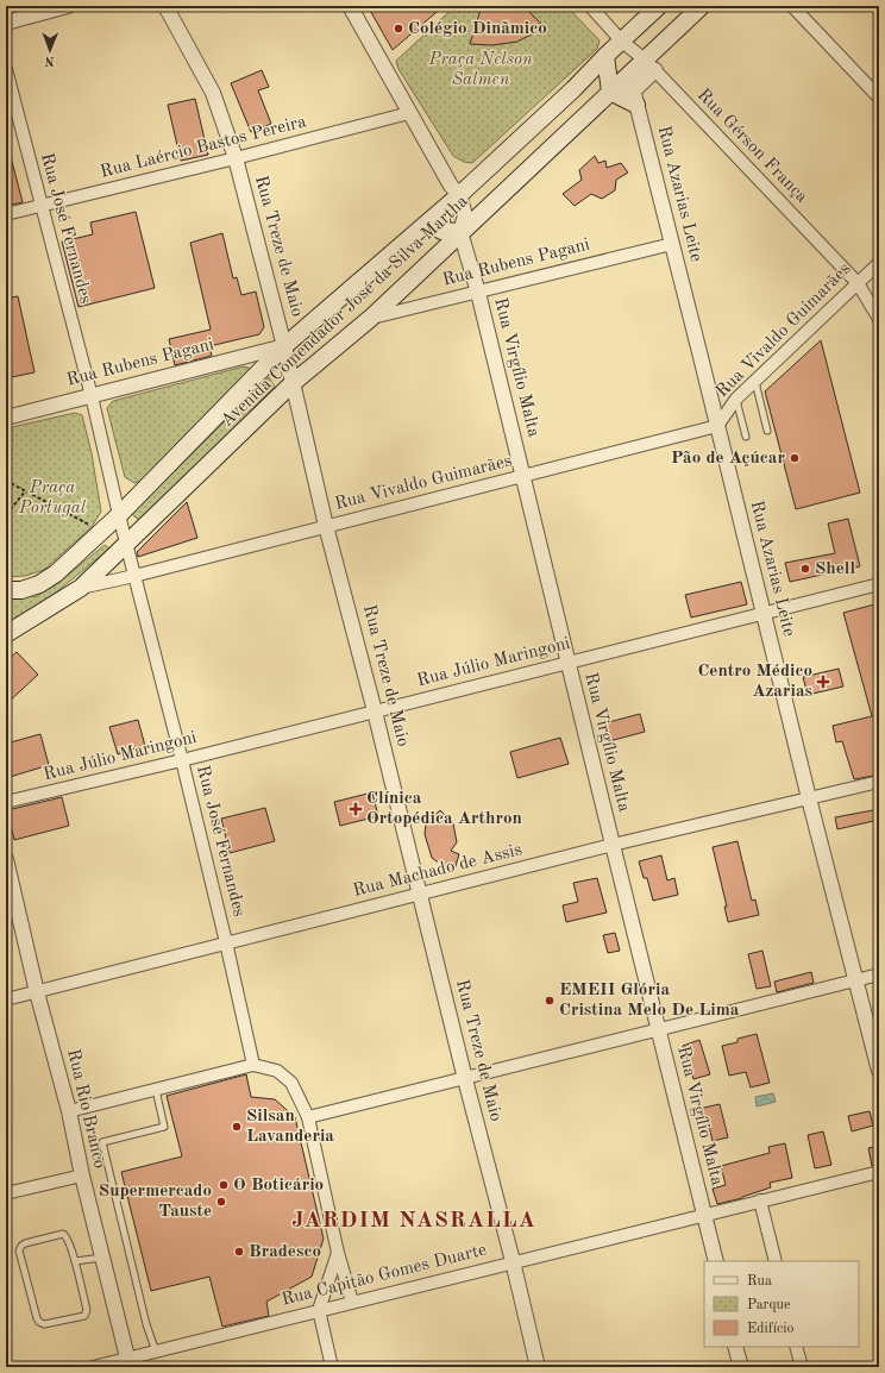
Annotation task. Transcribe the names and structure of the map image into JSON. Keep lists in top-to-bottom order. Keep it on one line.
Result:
{"streets":{"main road":["Avenida Comendador José da Silva Martha"],"street":["Rua Gérson França","Rua Laércio Bastos Pereira","Rua Azarias Leite","Rua José Fernandes","Rua Treze de Maio","Rua Rubens Pagani","Rua Vivaldo Guimarães","Rua Virgílio Malta","Rua Júlio Maringoni","Rua Machado de Assis","Rua Rio Branco","Rua Capitão Gomes Duarte"]},"crossings":[["Rua Gérson França","Avenida Comendador José da Silva Martha"],["Rua Gérson França","Rua Vivaldo Guimarães"],["Rua Laércio Bastos Pereira","Rua José Fernandes"],["Rua Laércio Bastos Pereira","Rua Treze de Maio"],["Rua Azarias Leite","Rua Rubens Pagani"],["Rua Azarias Leite","Avenida Comendador José da Silva Martha"],["Rua Azarias Leite","Rua Vivaldo Guimarães"],["Rua Azarias Leite","Rua Júlio Maringoni"],["Rua Azarias Leite","Rua Machado de Assis"],["Rua José Fernandes","Rua Rubens Pagani"],["Rua José Fernandes","Avenida Comendador José da Silva Martha"],["Rua José Fernandes","Rua Vivaldo Guimarães"],["Rua José Fernandes","Rua Júlio Maringoni"],["Rua José Fernandes","Rua Machado de Assis"],["Rua Treze de Maio","Rua Rubens Pagani"],["Rua Treze de Maio","Avenida Comendador José da Silva Martha"],["Rua Treze de Maio","Rua Vivaldo Guimarães"],["Rua Treze de Maio","Rua Júlio Maringoni"],["Rua Treze de Maio","Rua Machado de Assis"],["Rua Treze de Maio","Rua Capitão Gomes Duarte"],["Rua Rubens Pagani","Avenida Comendador José da Silva Martha"],["Rua Rubens Pagani","Rua Virgílio Malta"],["Avenida Comendador José da Silva Martha","Rua Vivaldo Guimarães"],["Avenida Comendador José da Silva Martha","Rua Virgílio Malta"],["Rua Vivaldo Guimarães","Rua Virgílio Malta"],["Rua Virgílio Malta","Rua Júlio Maringoni"],["Rua Virgílio Malta","Rua Machado de Assis"],["Rua Virgílio Malta","Rua Capitão Gomes Duarte"],["Rua Machado de Assis","Rua Rio Branco"],["Rua Rio Branco","Rua Capitão Gomes Duarte"]],"districts":["JARDIM NASRALLA"],"parks":["Praça Nelson Salmen","Praça Portugal"],"places":{"other":["Colégio Dinãmico","Pão de Açúcar","Shell","EMEII Glória Cristina Melo De Lima","Silsan Lavanderia","O Boticário","Supermercado Tauste","Bradesco"],"health":["Centro Médico Azarias","Clínica Ortopédica Arthron"]},"legend":["Rua","Parque","Edifício"],"north":"bottom"}
